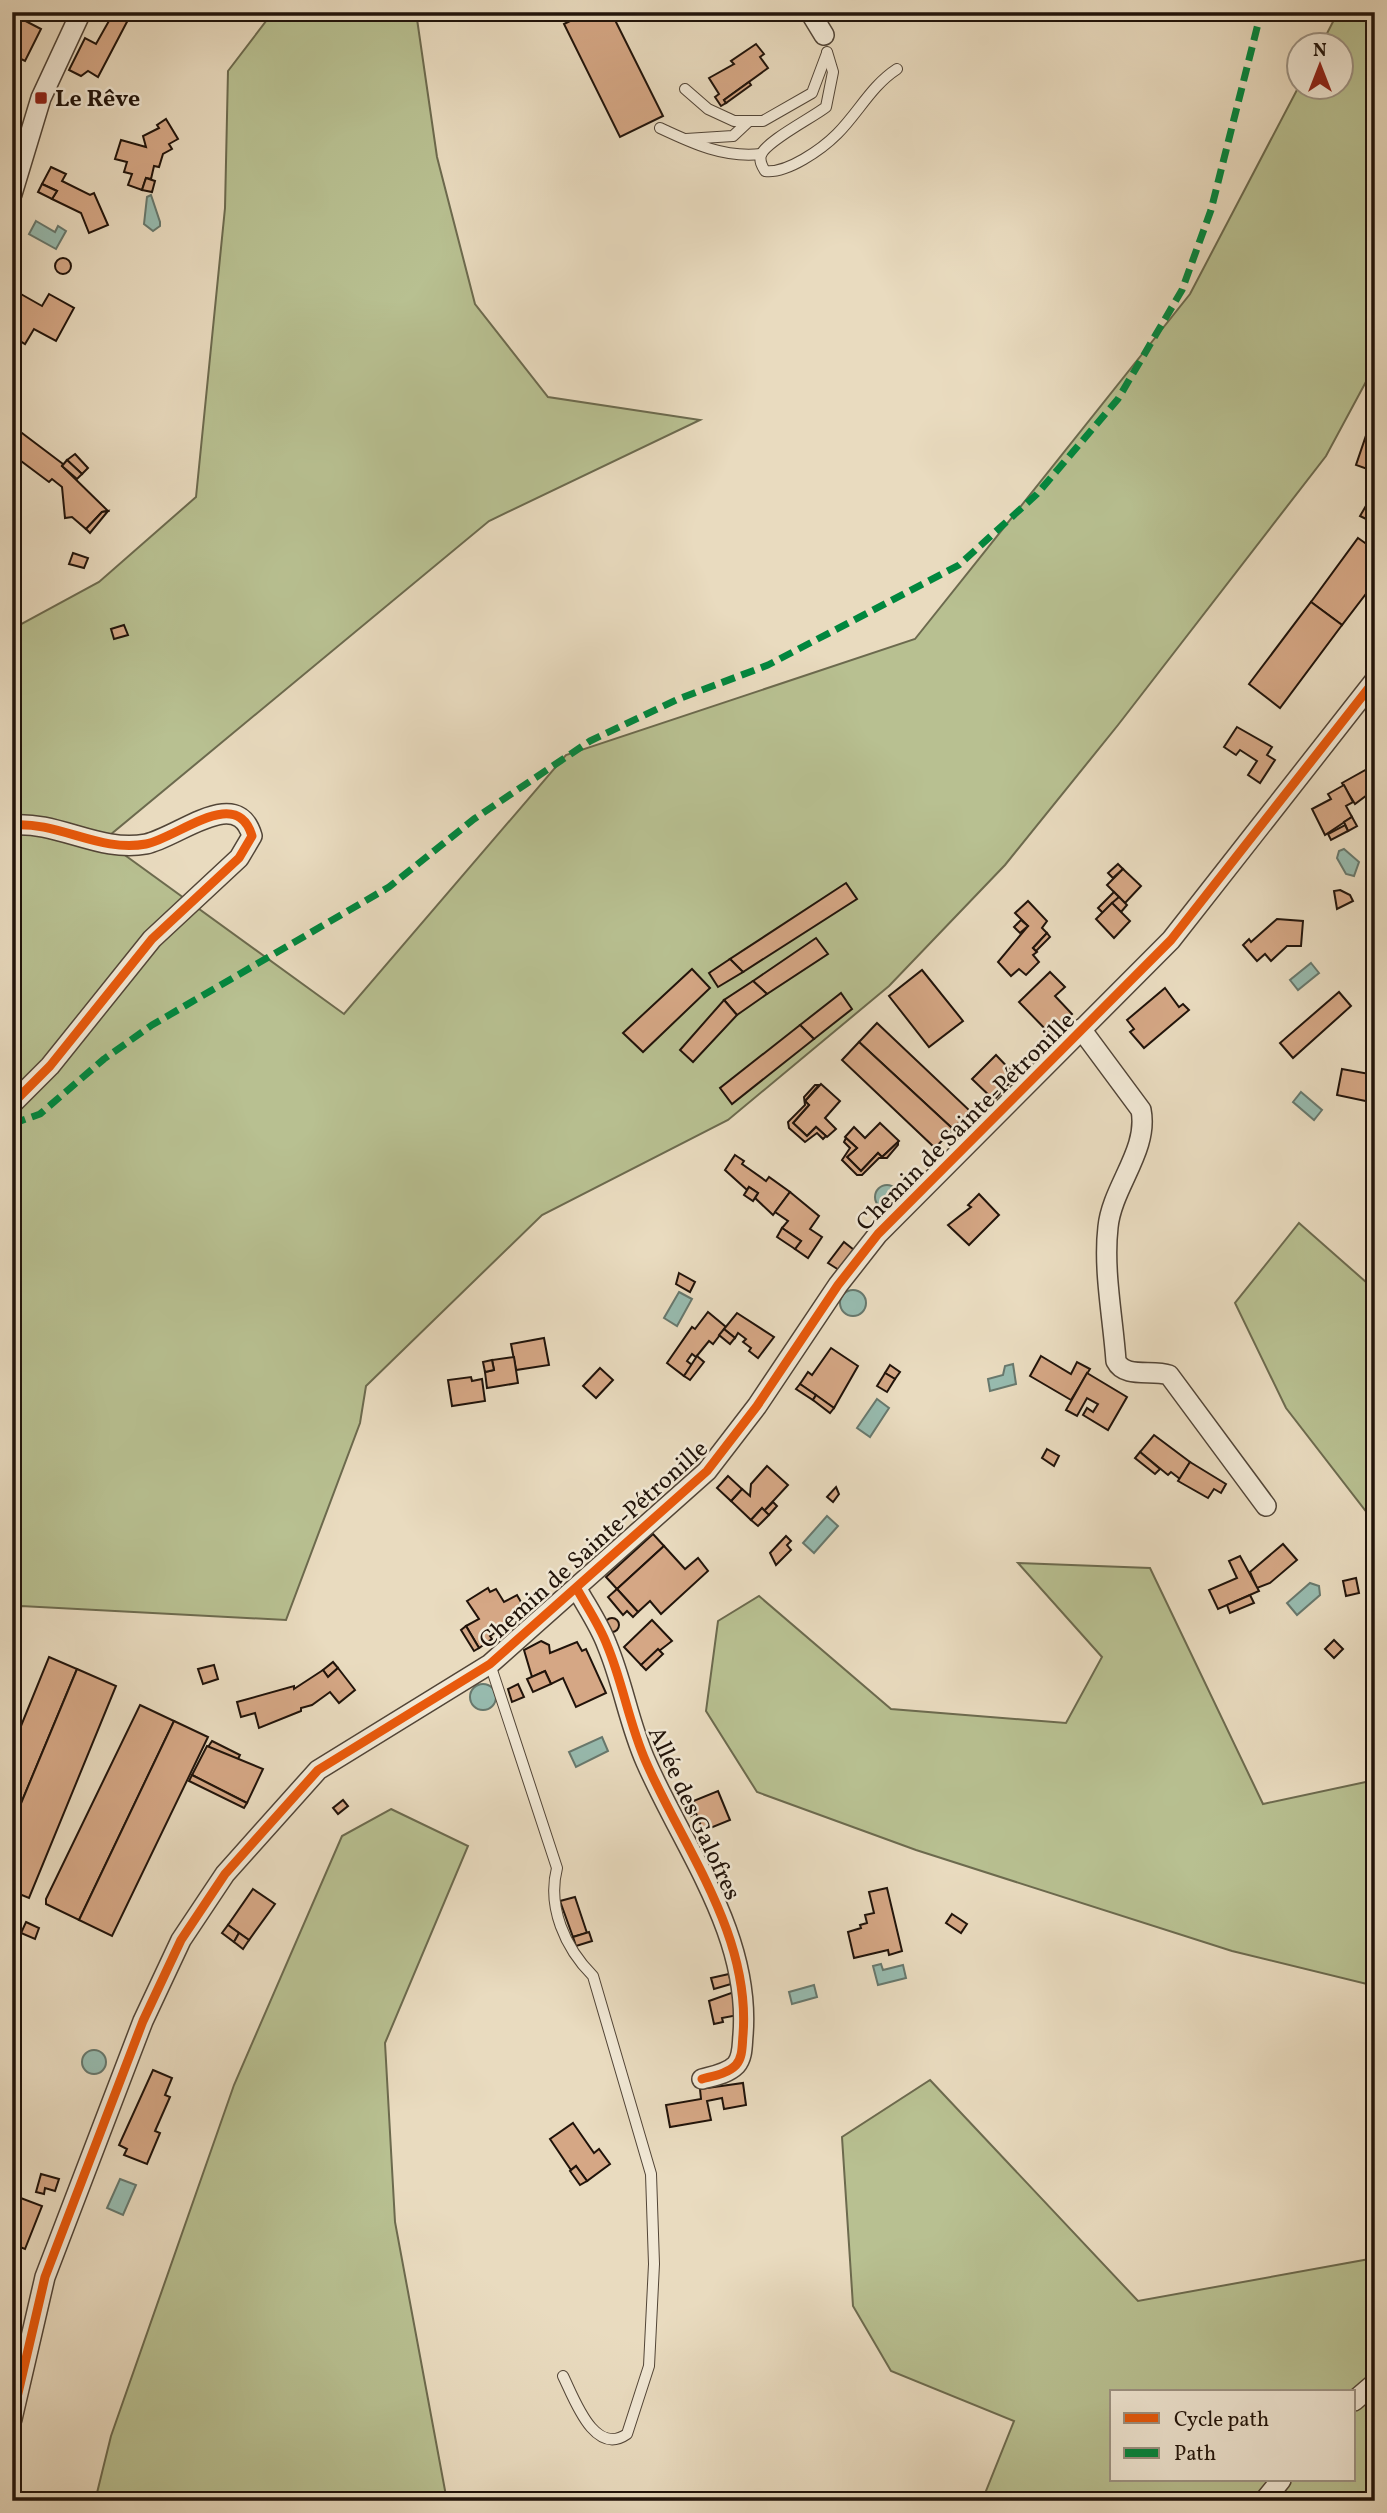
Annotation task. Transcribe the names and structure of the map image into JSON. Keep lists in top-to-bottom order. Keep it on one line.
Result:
{"streets":{"street":["Chemin de Sainte-Pétronille","Allée des Galofres"]},"crossings":[["Chemin de Sainte-Pétronille","Allée des Galofres"]],"places":{"transit":["Le Rêve"]},"legend":["Cycle path","Path"],"north":"top"}
